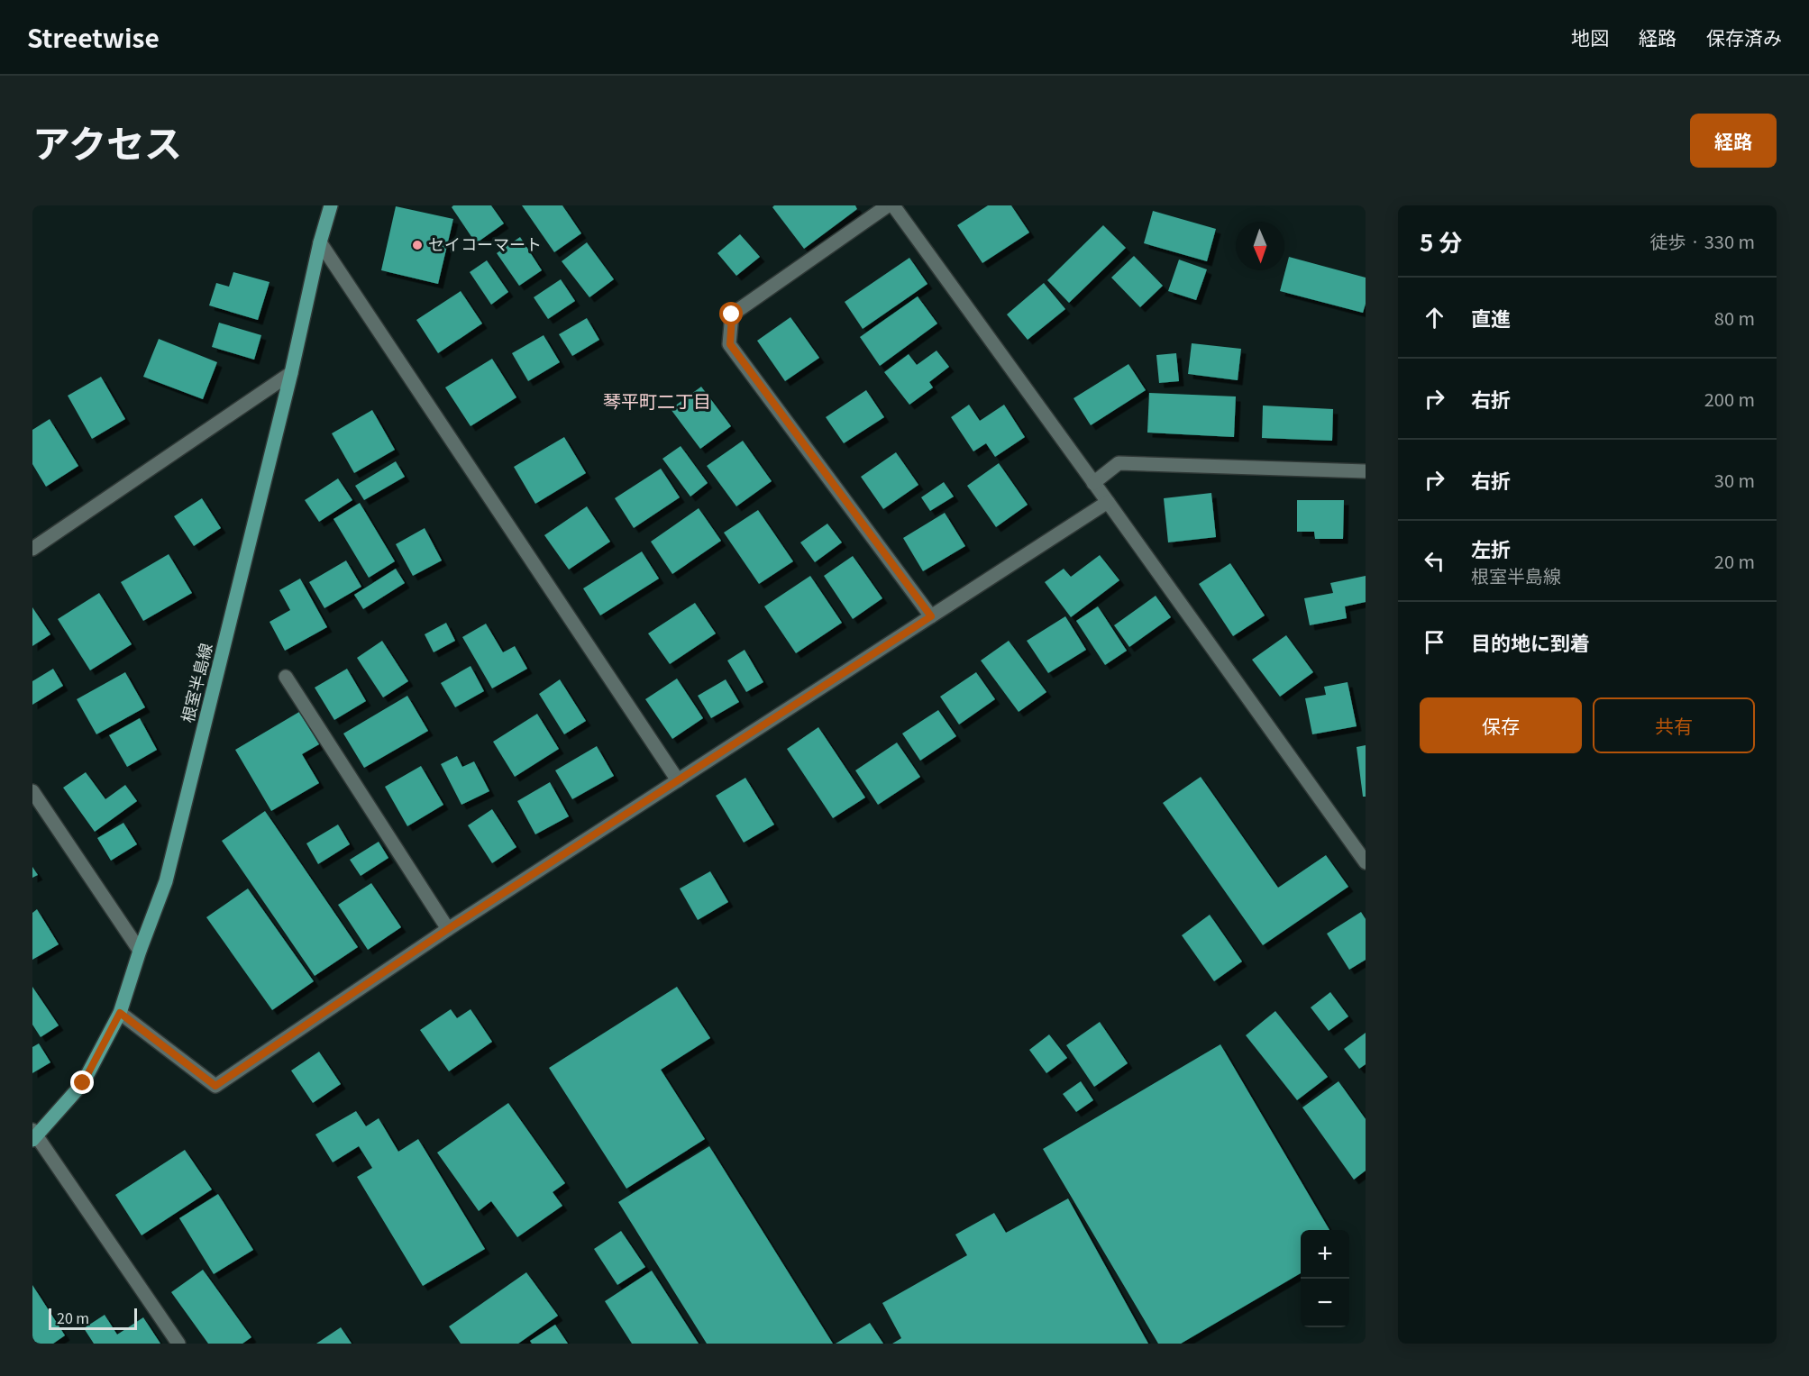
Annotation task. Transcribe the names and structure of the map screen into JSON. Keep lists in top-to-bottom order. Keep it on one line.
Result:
{"streets":{"main road":["根室半島線"]},"districts":["琴平町二丁目"],"places":["セイコーマート"],"scale_bar":"20 m","north":"bottom","page":{"header":"Streetwise","nav":["地図","経路","保存済み"],"title":"アクセス","buttons":["経路",["保存","共有"]],"heading":["5 分","徒歩 · 330 m"],"list":[["直進","80 m"],["右折","200 m"],["右折","30 m"],["左折","根室半島線","20 m"],"目的地に到着"],"map_buttons":["+","−"],"scale":"20 m"}}
